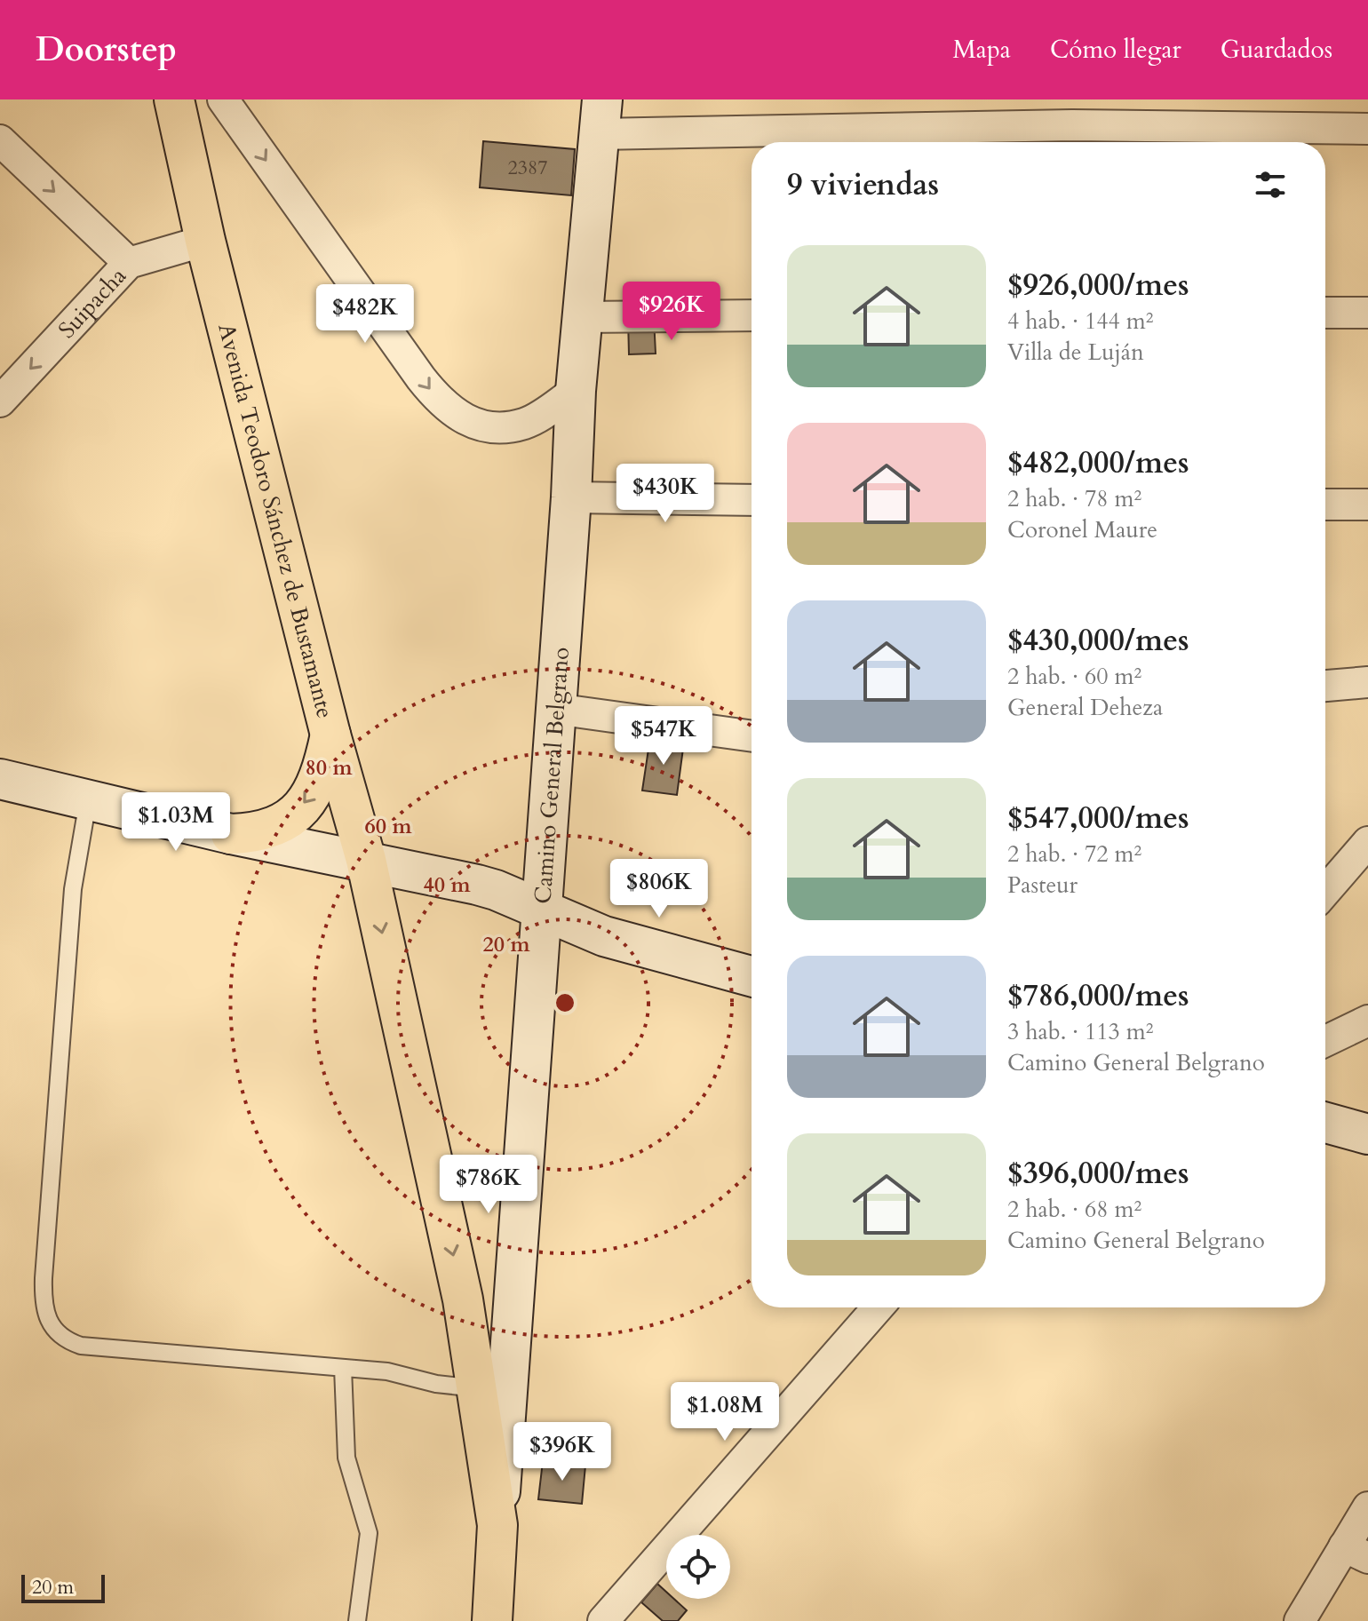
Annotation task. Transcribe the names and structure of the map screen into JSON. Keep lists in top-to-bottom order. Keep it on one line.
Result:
{"streets":{"main road":["Avenida Teodoro Sánchez de Bustamante","Camino General Belgrano"],"street":["Suipacha"]},"crossings":[["Suipacha","Avenida Teodoro Sánchez de Bustamante"],["Avenida Teodoro Sánchez de Bustamante","Camino General Belgrano"]],"one_way":["Suipacha","Avenida Teodoro Sánchez de Bustamante"],"house_numbers":["2387"],"scale_bar":"20 m","page":{"header":"Doorstep","nav":["Mapa","Cómo llegar","Guardados"],"heading":"9 viviendas","list":[{"name":"$926,000/mes","note":"4 hab. · 144 m² · Villa de Luján"},{"name":"$482,000/mes","note":"2 hab. · 78 m² · Coronel Maure"},{"name":"$430,000/mes","note":"2 hab. · 60 m² · General Deheza"},{"name":"$547,000/mes","note":"2 hab. · 72 m² · Pasteur"},{"name":"$786,000/mes","note":"3 hab. · 113 m² · Camino General Belgrano"},{"name":"$396,000/mes","note":"2 hab. · 68 m² · Camino General Belgrano"}],"price":["$926K","$482K","$430K","$547K","$1.03M","$806K","$786K","$1.08M","$396K"],"scale":"20 m"},"rings":["80 m","60 m","40 m","20 m"]}
